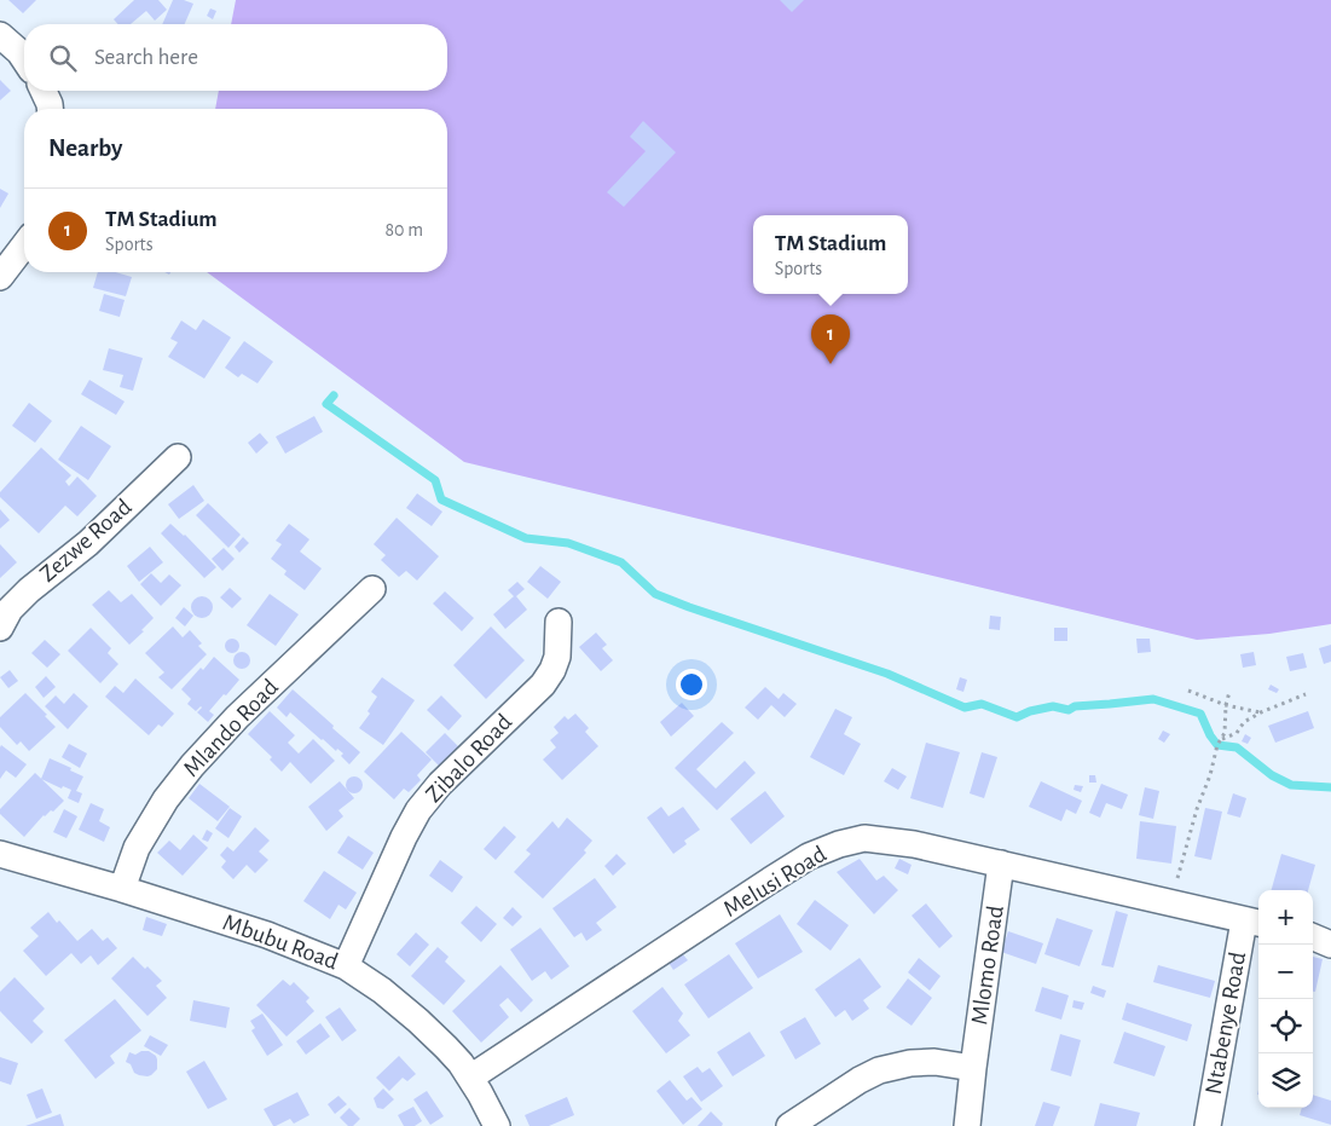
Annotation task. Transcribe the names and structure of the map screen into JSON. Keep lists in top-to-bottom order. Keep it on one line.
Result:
{"streets":{"street":["Zezwe Road","Mlando Road","Zibalo Road","Melusi Road","Mbubu Road","Mlomo Road","Ntabenye Road"]},"crossings":[["Mlando Road","Mbubu Road"],["Zibalo Road","Mbubu Road"],["Melusi Road","Mbubu Road"],["Melusi Road","Mlomo Road"],["Melusi Road","Ntabenye Road"]],"page":{"search":"Search here","heading":"Nearby","list":[{"mark":"1","name":"TM Stadium","note":"Sports","value":"80 m"}],"popup":["TM Stadium","Sports"],"pins":"1","map_buttons":["+","−"]}}
